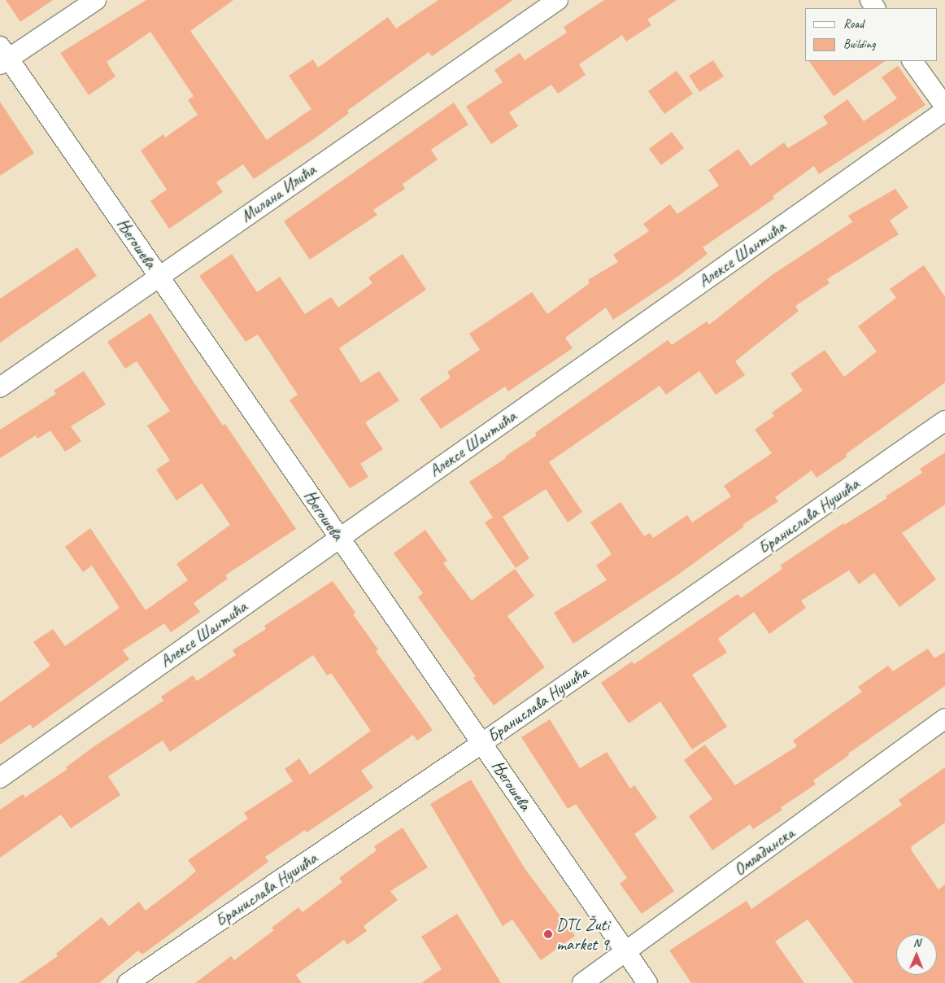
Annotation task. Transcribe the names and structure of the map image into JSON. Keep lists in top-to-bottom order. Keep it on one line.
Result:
{"streets":{"street":["Милана Илића","Његошева","Алексе Шантића","Бранислава Нушића","Омладинска"]},"crossings":[["Милана Илића","Његошева"],["Његошева","Алексе Шантића"],["Његошева","Бранислава Нушића"],["Његошева","Омладинска"]],"places":["DTL Žuti market 9"],"legend":["Road","Building"],"north":"top"}
